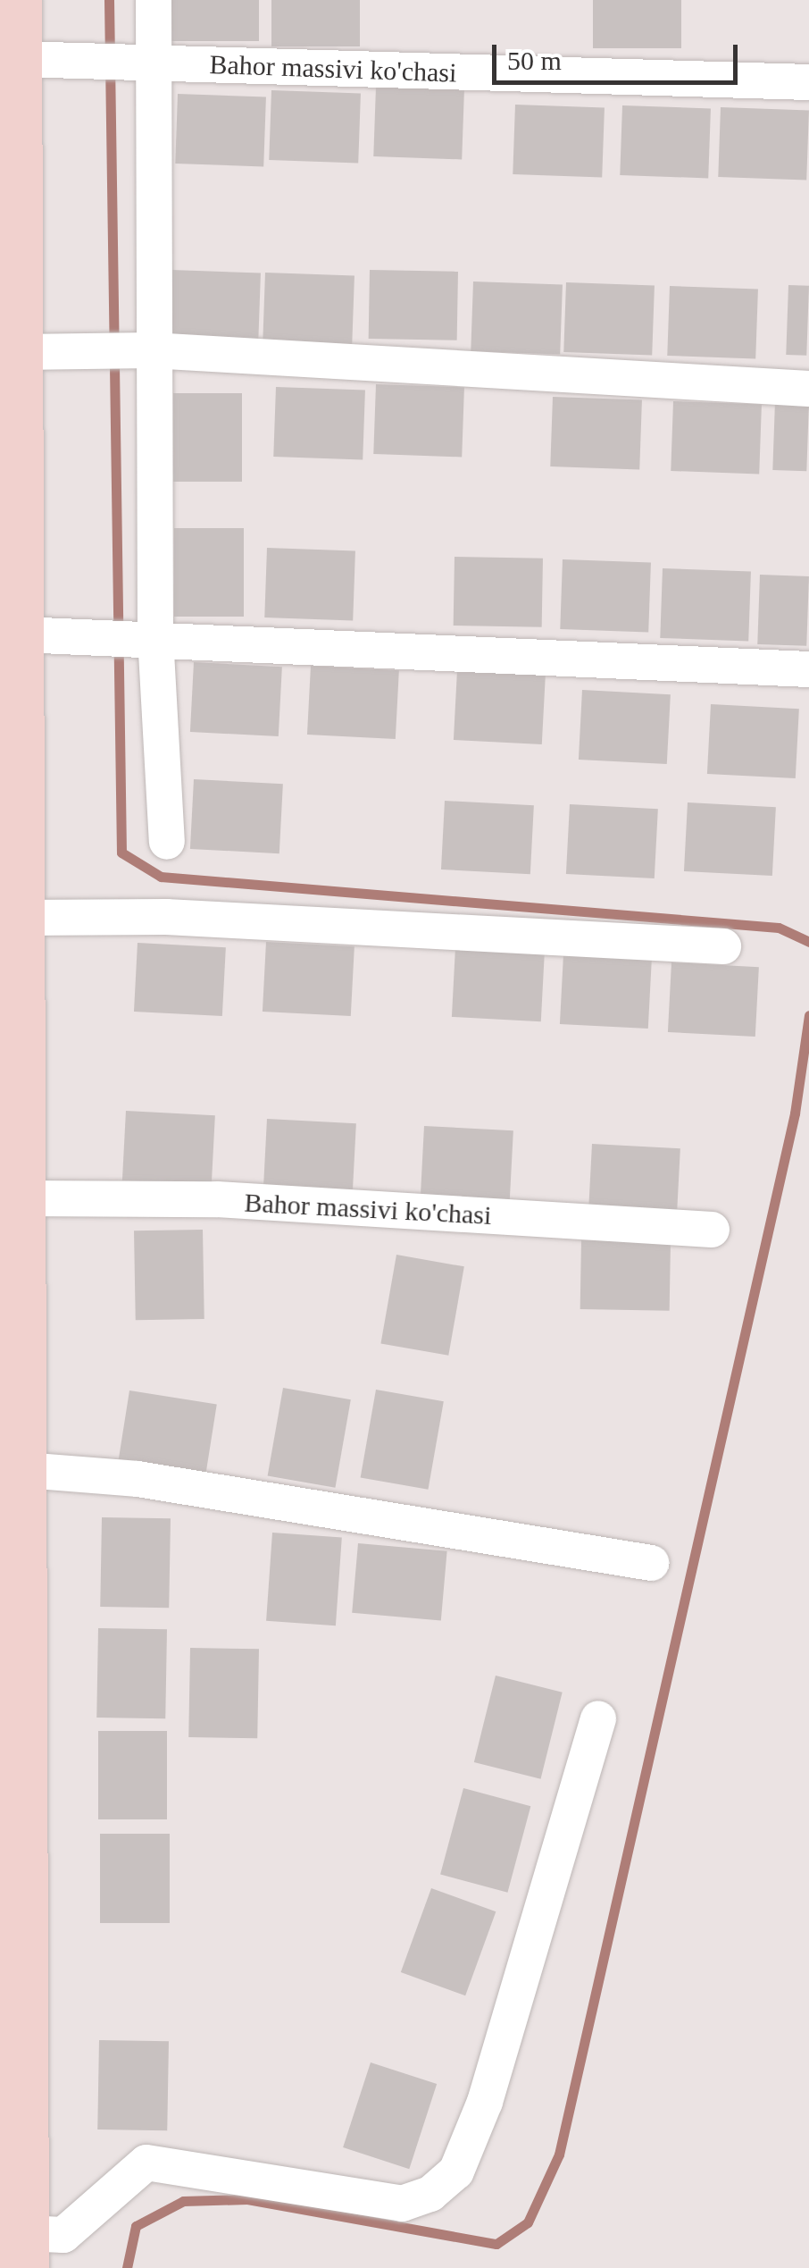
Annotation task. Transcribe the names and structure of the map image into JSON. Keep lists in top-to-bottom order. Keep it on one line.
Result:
{"streets":{"street":["Bahor massivi ko'chasi"]},"scale_bar":"50 m"}
